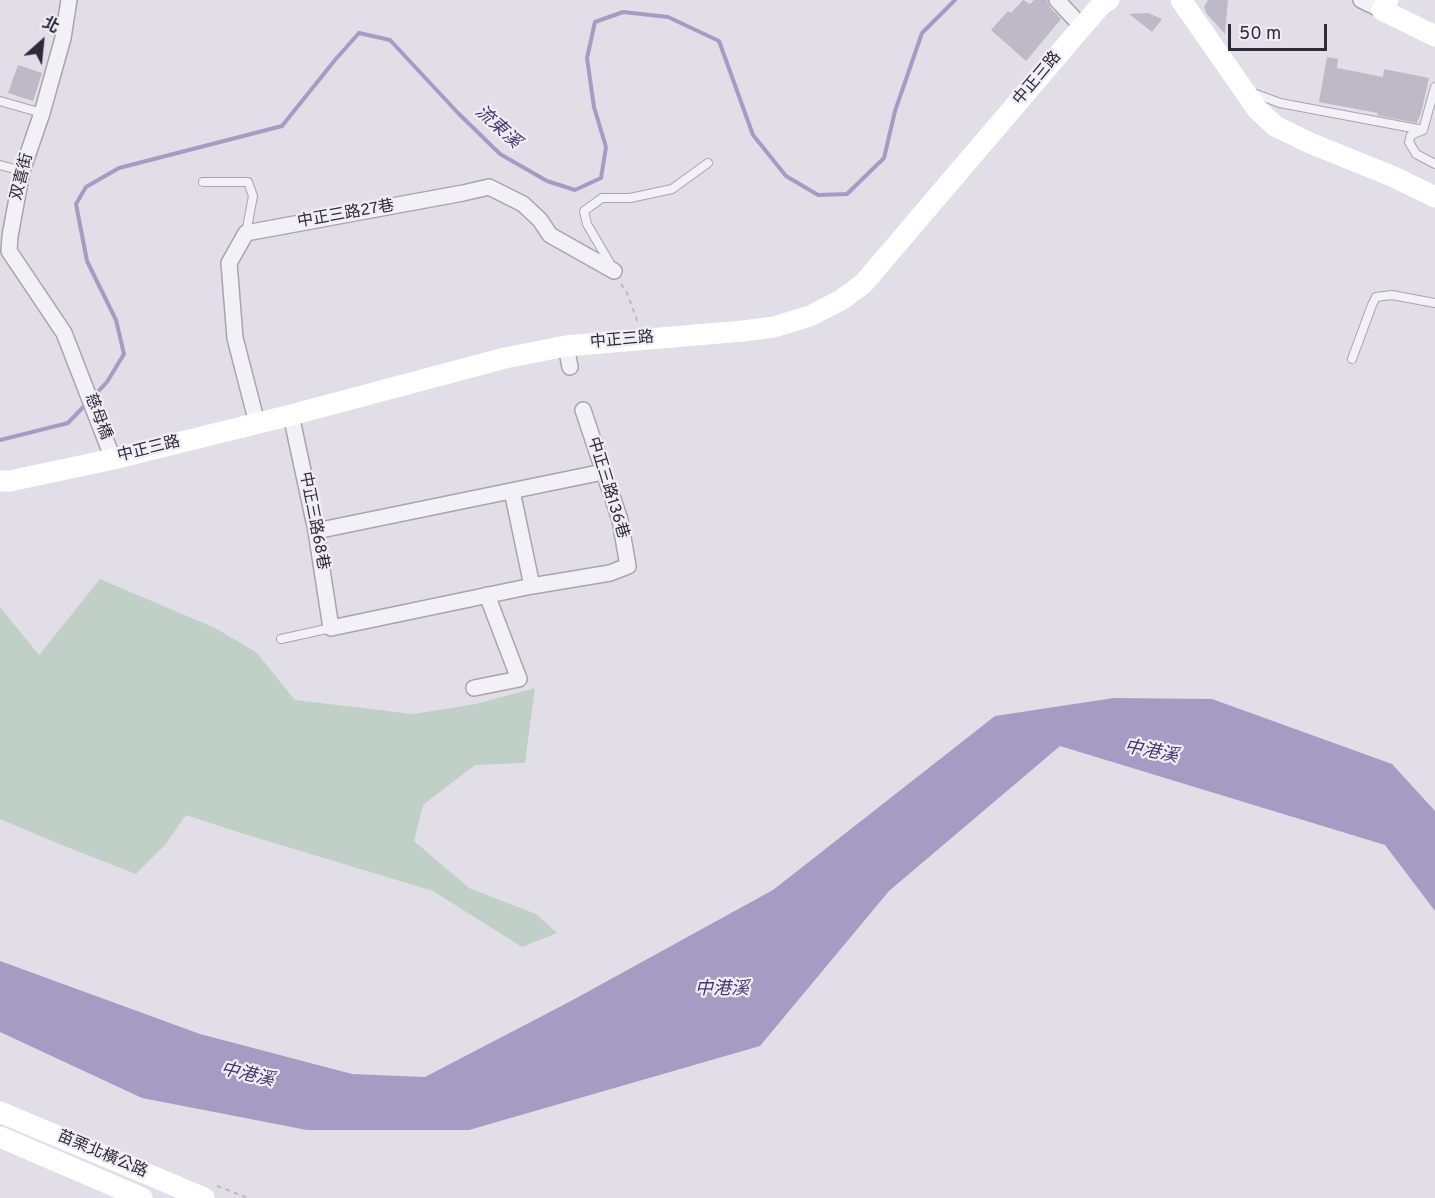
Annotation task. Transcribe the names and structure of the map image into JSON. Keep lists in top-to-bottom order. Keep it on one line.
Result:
{"streets":{"main road":["中正三路","苗栗北橫公路"],"street":["双喜街","中正三路27巷","慈母橋","中正三路136巷","中正三路68巷"]},"crossings":[["中正三路","慈母橋"],["中正三路","中正三路68巷"],["双喜街","慈母橋"]],"water":["流東溪","中港溪"],"scale_bar":"50 m","north":"top right"}
